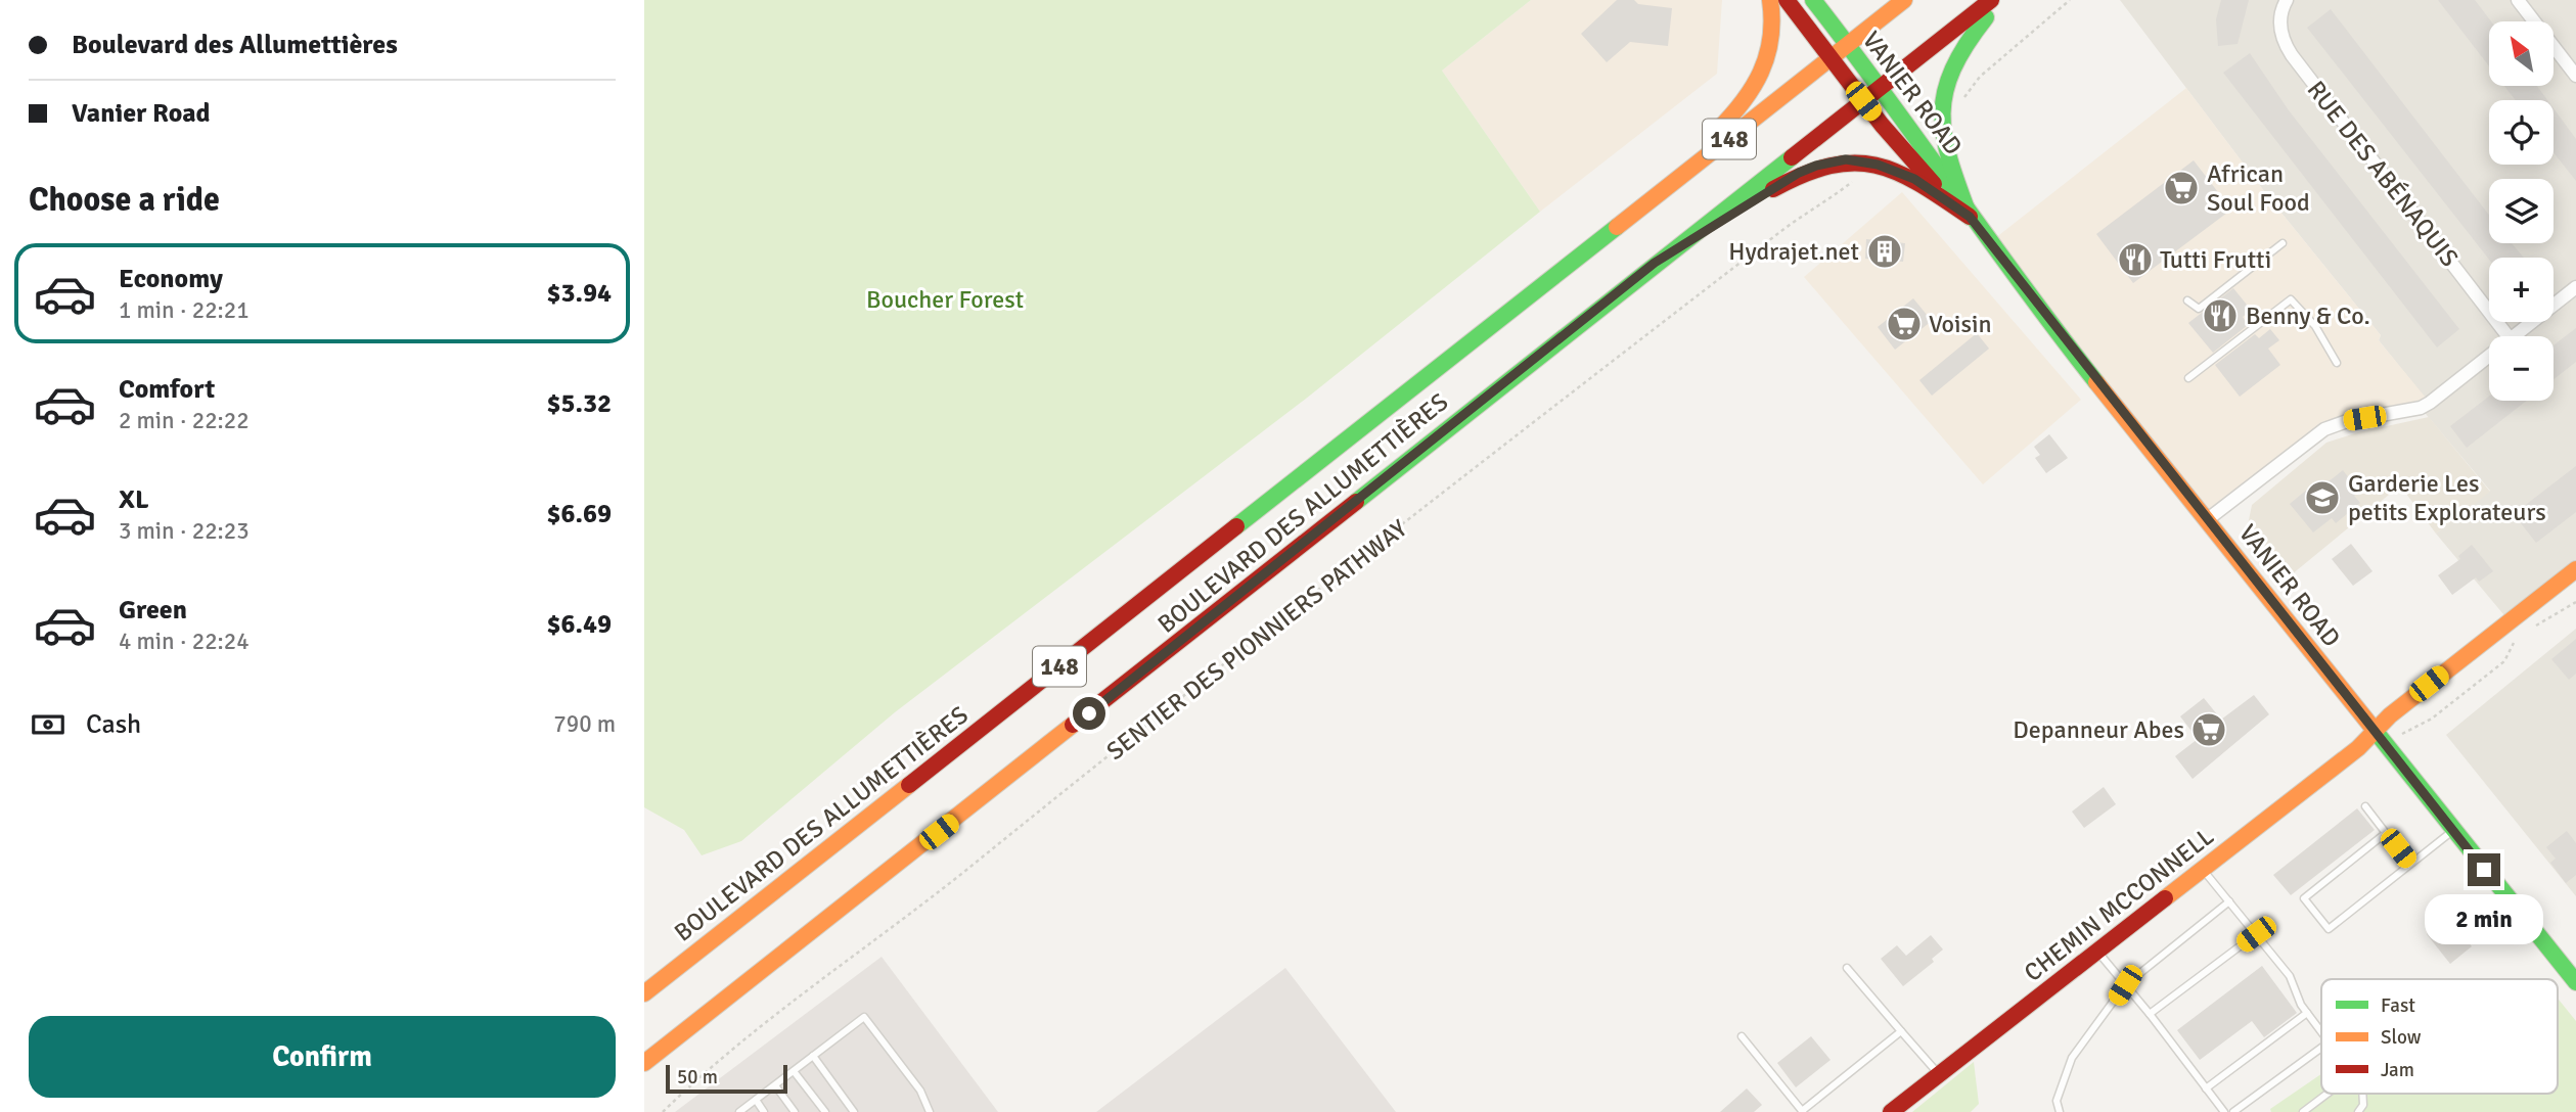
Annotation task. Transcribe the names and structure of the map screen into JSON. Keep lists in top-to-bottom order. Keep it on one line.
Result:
{"streets":{"main road":["VANIER ROAD","148","BOULEVARD DES ALLUMETTIÈRES","CHEMIN MCCONNELL"],"street":["RUE DES ABÉNAQUIS"],"path":["SENTIER DES PIONNIERS PATHWAY"]},"crossings":[["VANIER ROAD","BOULEVARD DES ALLUMETTIÈRES"],["VANIER ROAD","CHEMIN MCCONNELL"]],"parks":["Boucher Forest"],"places":{"supermarket":["African Soul Food","Voisin","Depanneur Abes"],"building":["Hydrajet.net"],"restaurant":["Tutti Frutti","Benny & Co."],"school or university":["Garderie Les petits Explorateurs"]},"legend":["Fast","Slow","Jam"],"scale_bar":"50 m","north":"top left","page":{"banner":["Boulevard des Allumettières","Vanier Road"],"map_buttons":["+","−"],"heading":"Choose a ride","list":[{"name":"Economy","note":"1 min · 22:21","value":"$3.94"},{"name":"Comfort","note":"2 min · 22:22","value":"$5.32"},{"name":"XL","note":"3 min · 22:23","value":"$6.69"},{"name":"Green","note":"4 min · 22:24","value":"$6.49"}],"pay":["Cash","790 m"],"bubble":"2 min","buttons":"Confirm","scale":"50 m"}}
